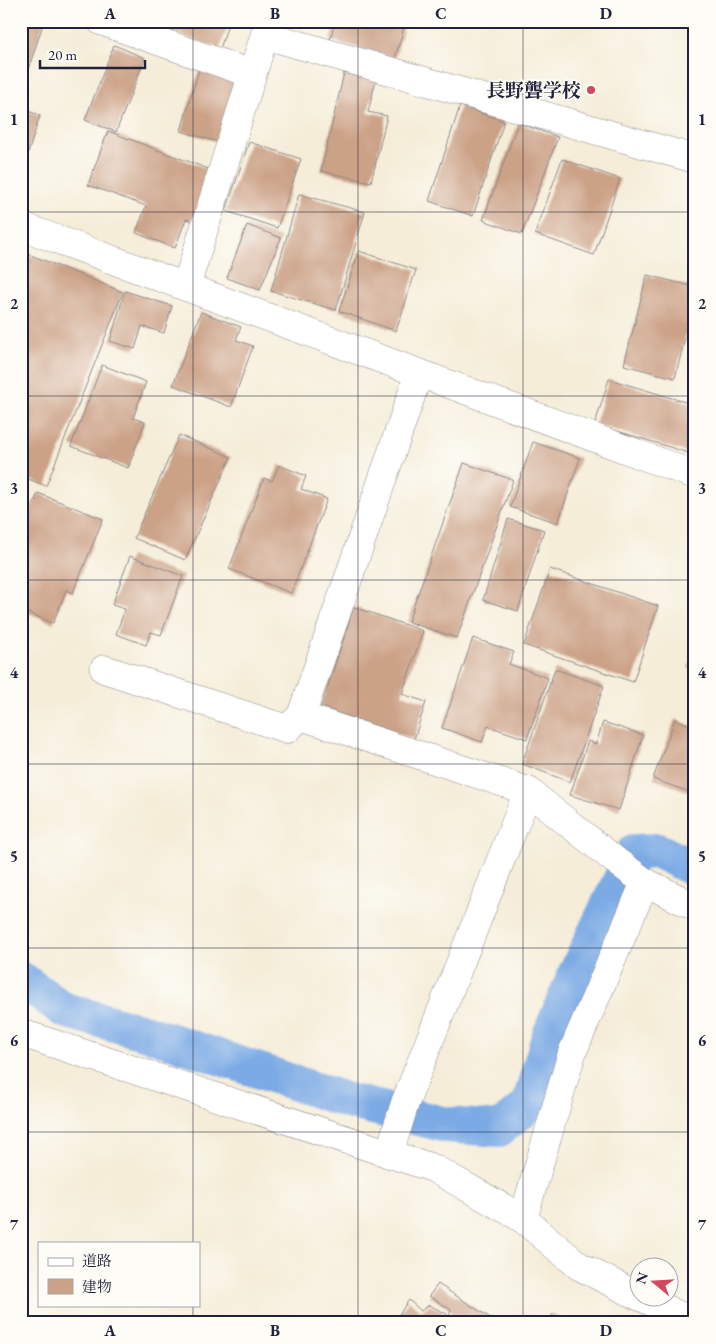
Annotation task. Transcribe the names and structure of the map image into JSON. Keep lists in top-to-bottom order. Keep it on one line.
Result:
{"places":["長野聾学校"],"legend":["道路","建物"],"scale_bar":"20 m","north":"left","grid":{"columns":["A","B","C","D"],"rows":["1","2","3","4","5","6","7"]}}
